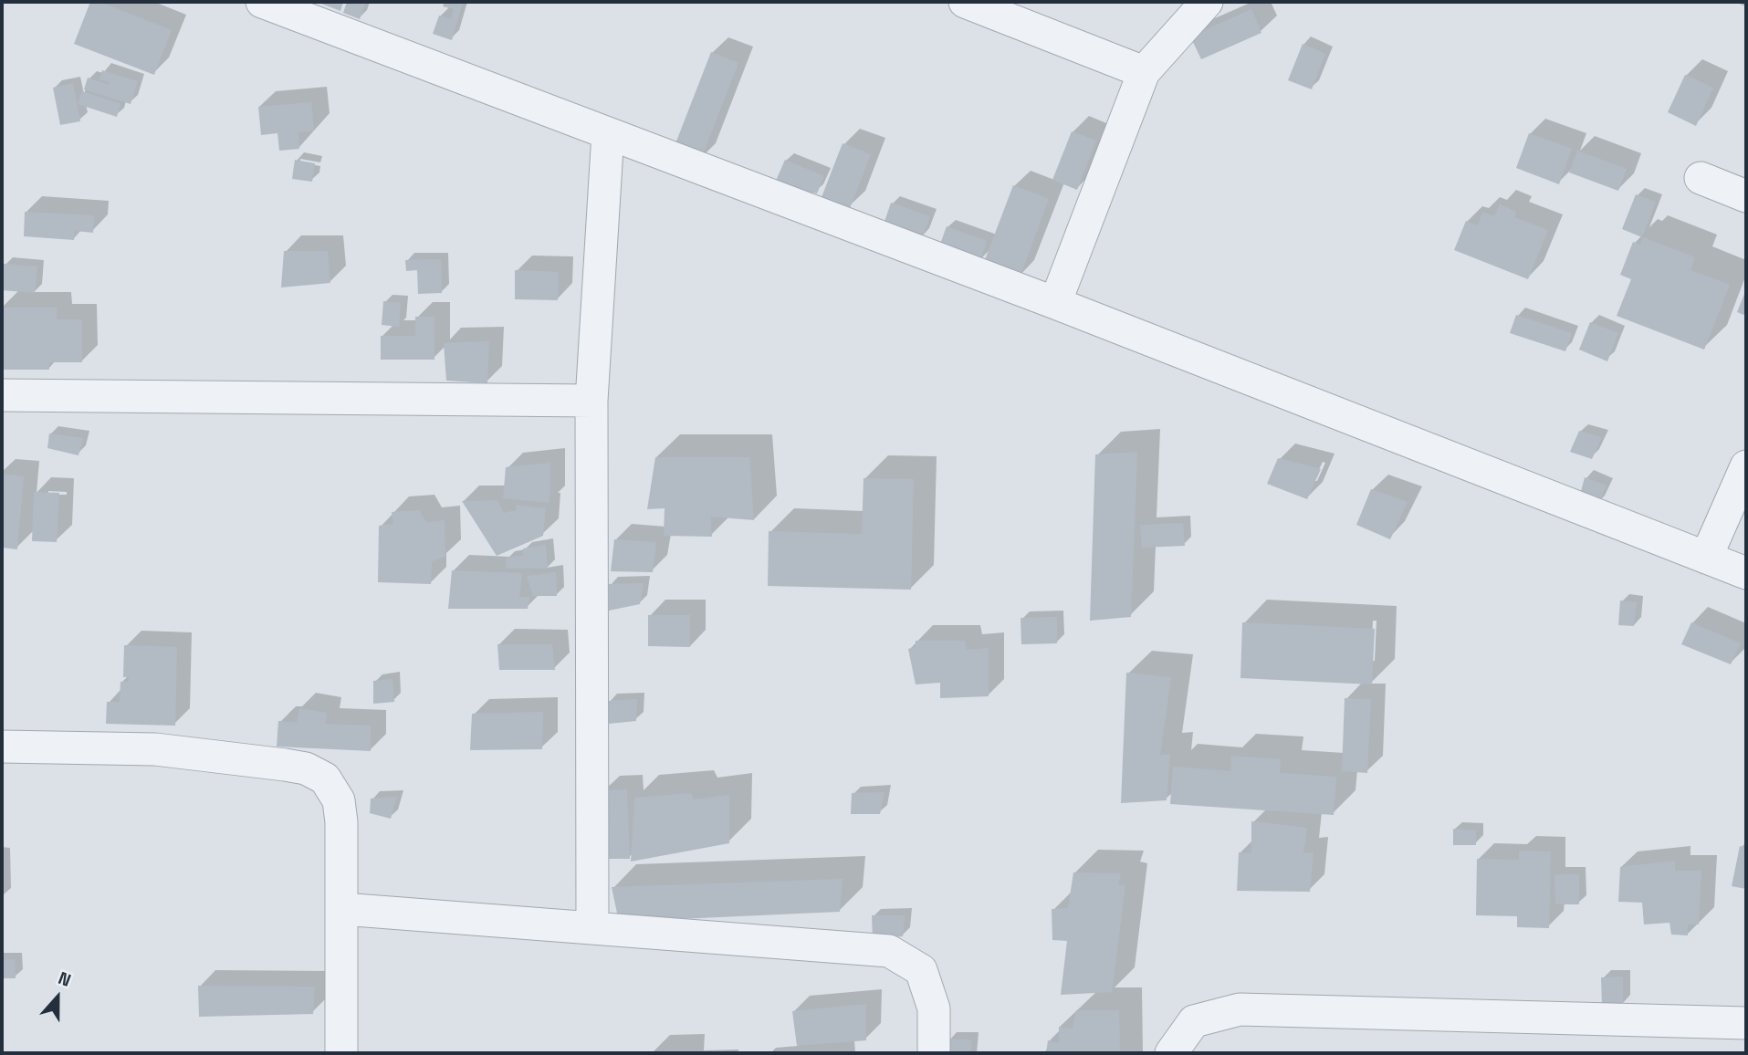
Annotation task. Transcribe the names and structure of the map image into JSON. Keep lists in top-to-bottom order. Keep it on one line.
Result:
{"north":"top"}
